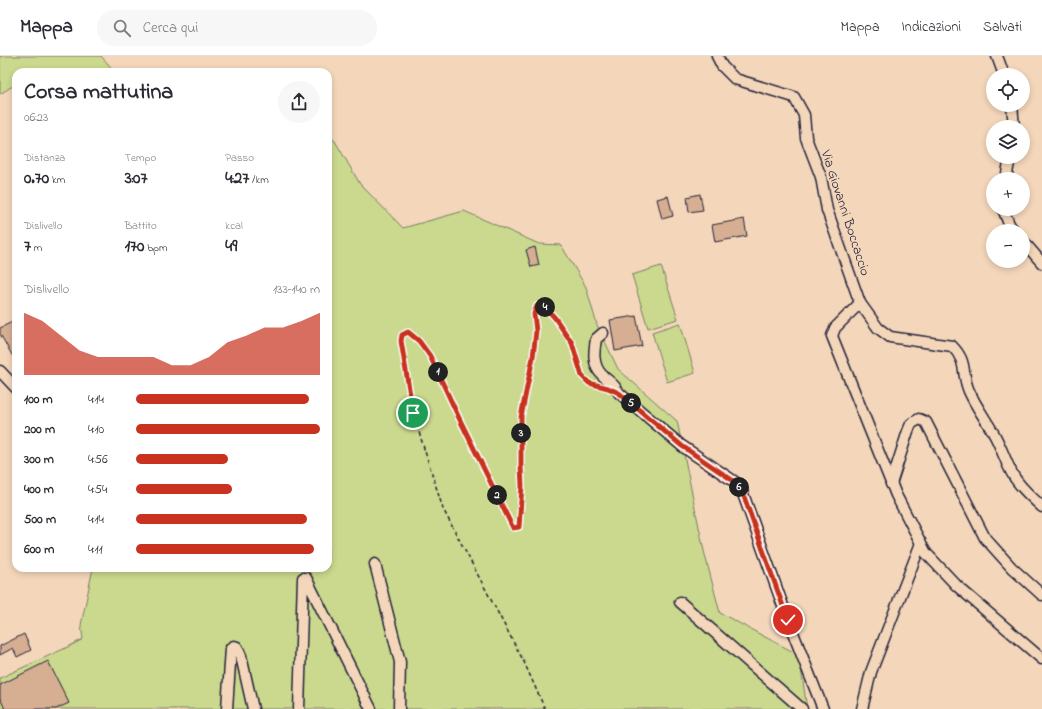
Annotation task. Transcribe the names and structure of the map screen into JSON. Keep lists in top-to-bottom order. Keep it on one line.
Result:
{"streets":{"street":["Via Giovanni Boccaccio"]},"page":{"header":"Mappa","search":"Cerca qui","nav":["Mappa","Indicazioni","Salvati"],"map_buttons":["+","−"],"heading":["Corsa mattutina","06:23"],"stats":[["Distanza","0.70 km"],["Tempo","3:07"],["Passo","4:27 /km"],["Dislivello","7 m"],["Battito","170 bpm"],["kcal","49"]],"chart":["Dislivello","133–140 m"],"pins":["4","1","5","3","6","2"],"list":[{"name":"100 m","note":"4:14"},{"name":"200 m","note":"4:10"},{"name":"300 m","note":"4:56"},{"name":"400 m","note":"4:54"},{"name":"500 m","note":"4:14"},{"name":"600 m","note":"4:11"}]}}
